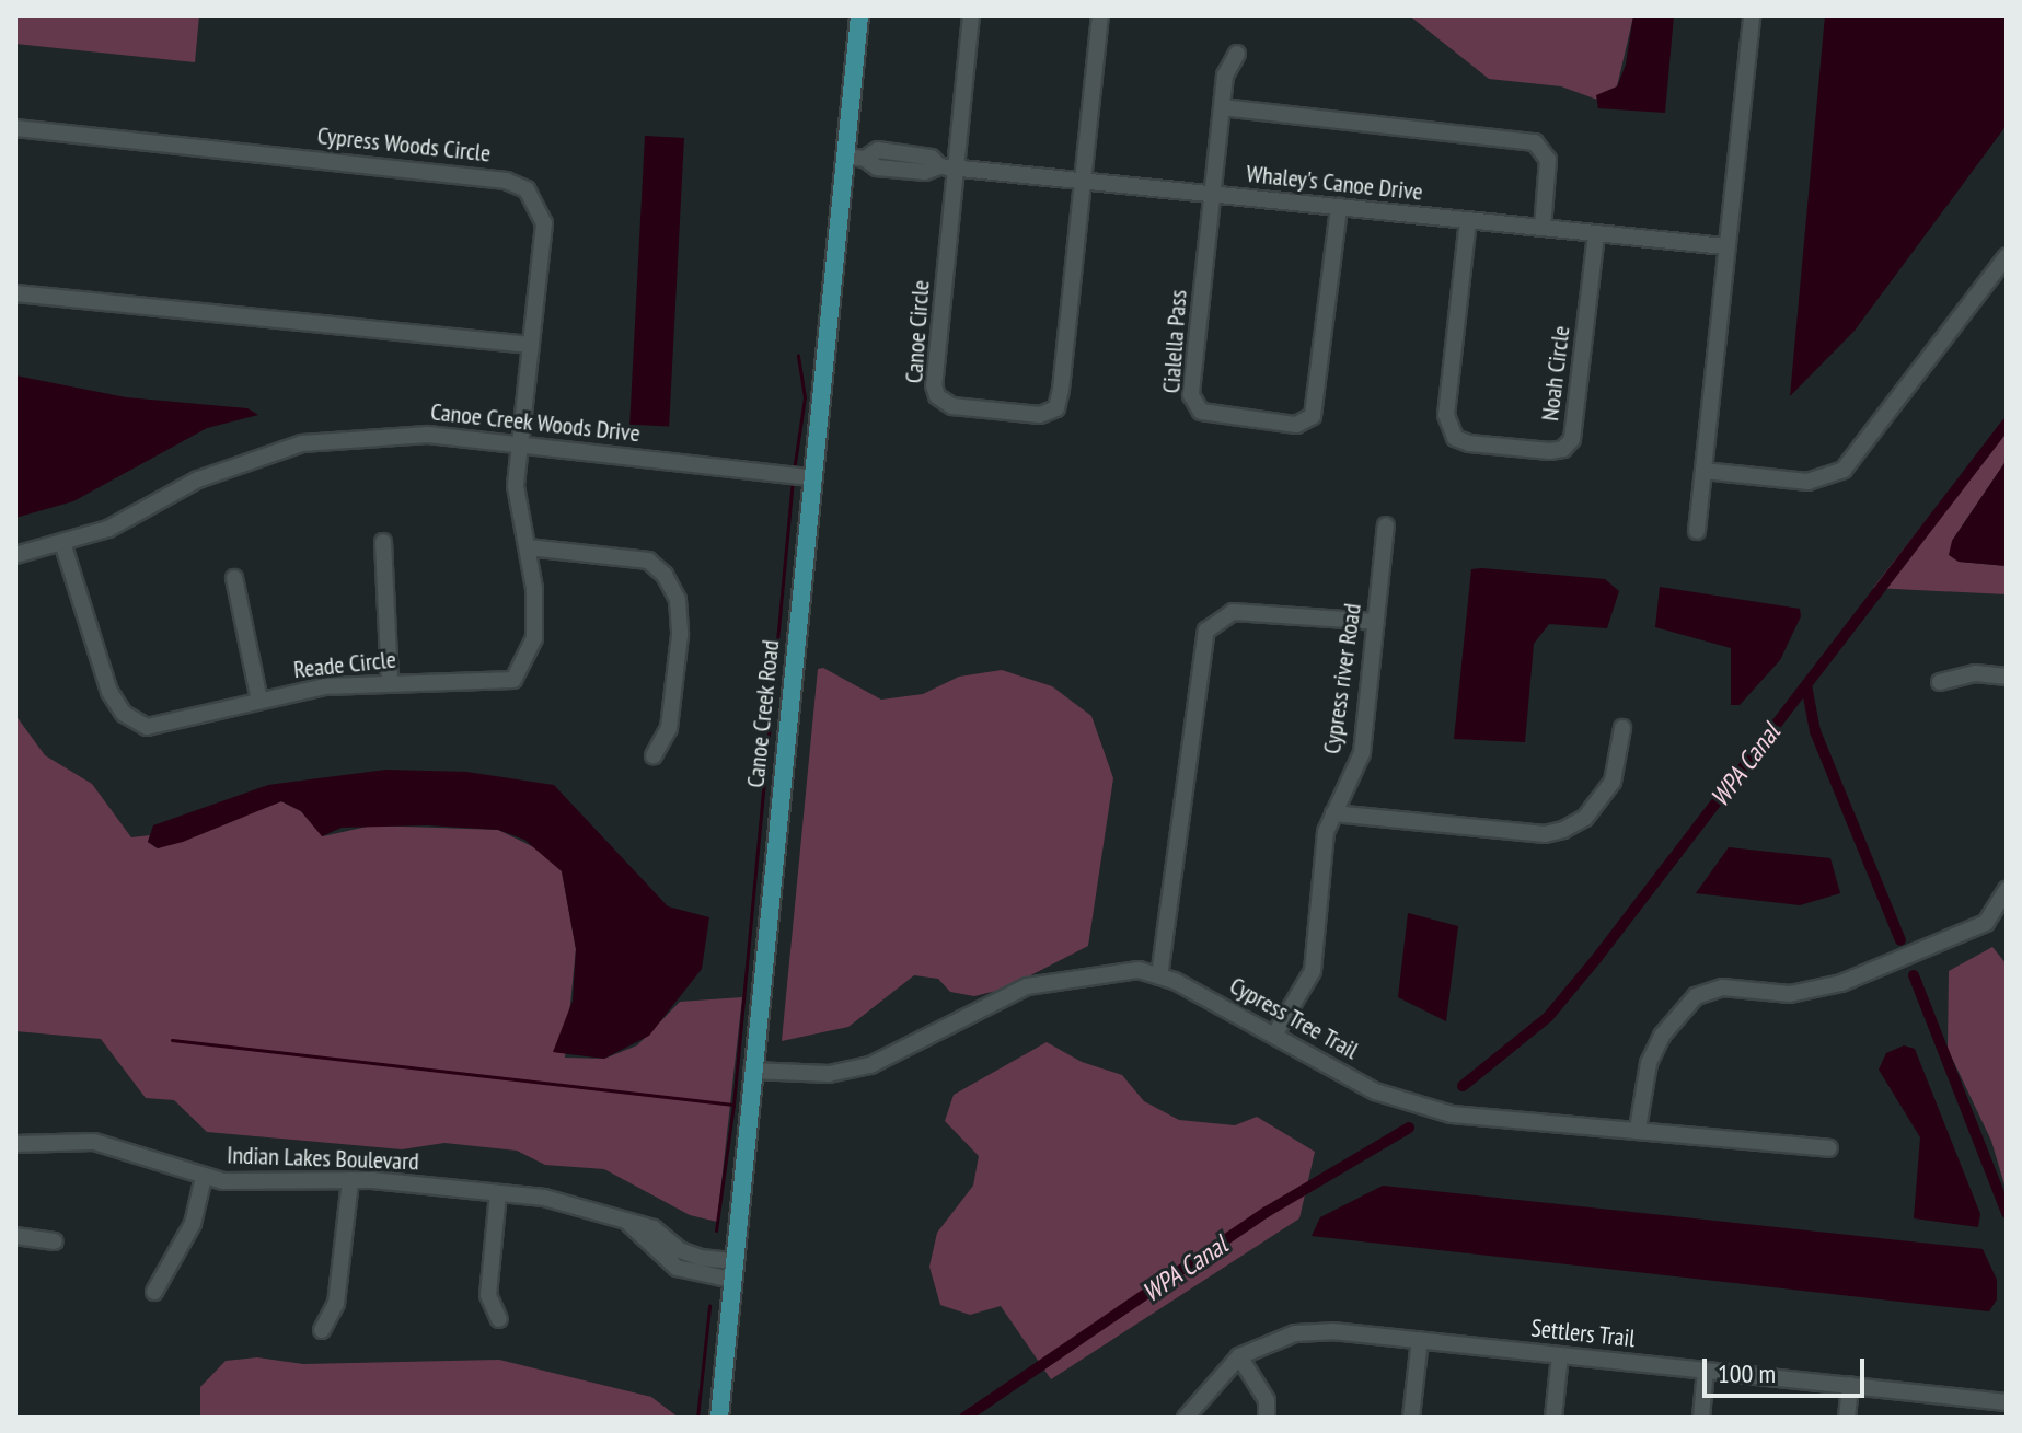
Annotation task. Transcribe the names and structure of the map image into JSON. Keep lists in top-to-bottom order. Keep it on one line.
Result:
{"streets":{"main road":["Canoe Creek Road"],"street":["Cypress Woods Circle","Whaley's Canoe Drive","Canoe Circle","Cialella Pass","Noah Circle","Canoe Creek Woods Drive","Reade Circle","Cypress river Road","Cypress Tree Trail","Indian Lakes Boulevard","Settlers Trail"]},"crossings":[["Cypress Woods Circle","Canoe Creek Woods Drive"],["Cypress Woods Circle","Reade Circle"],["Whaley's Canoe Drive","Canoe Circle"],["Whaley's Canoe Drive","Cialella Pass"],["Whaley's Canoe Drive","Noah Circle"],["Whaley's Canoe Drive","Canoe Creek Road"],["Canoe Creek Woods Drive","Reade Circle"],["Canoe Creek Woods Drive","Canoe Creek Road"],["Cypress river Road","Cypress Tree Trail"],["Canoe Creek Road","Cypress Tree Trail"],["Canoe Creek Road","Indian Lakes Boulevard"]],"water":["WPA Canal"],"scale_bar":"100 m"}
